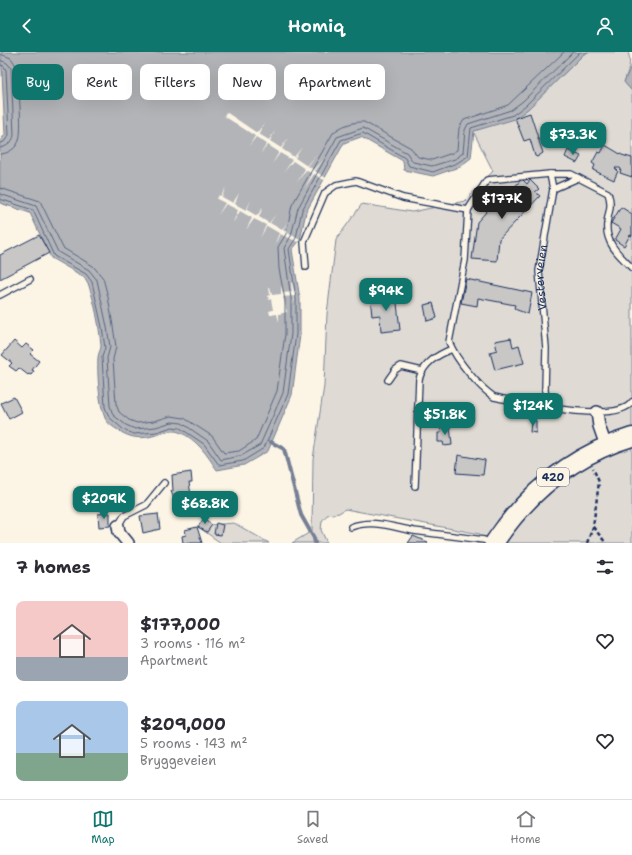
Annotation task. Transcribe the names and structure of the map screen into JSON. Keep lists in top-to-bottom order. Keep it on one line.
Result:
{"streets":{"main road":["420"],"lane":["Vesterveien"]},"page":{"header":"Homiq","chip":["Buy","Rent","Filters","New","Apartment"],"price":["$73.3K","$177K","$94K","$124K","$51.8K","$209K","$68.8K"],"heading":"7 homes","list":[{"name":"$177,000","note":"3 rooms · 116 m² · Apartment"},{"name":"$209,000","note":"5 rooms · 143 m² · Bryggeveien"}],"tabs":["Map","Saved","Home"]}}
